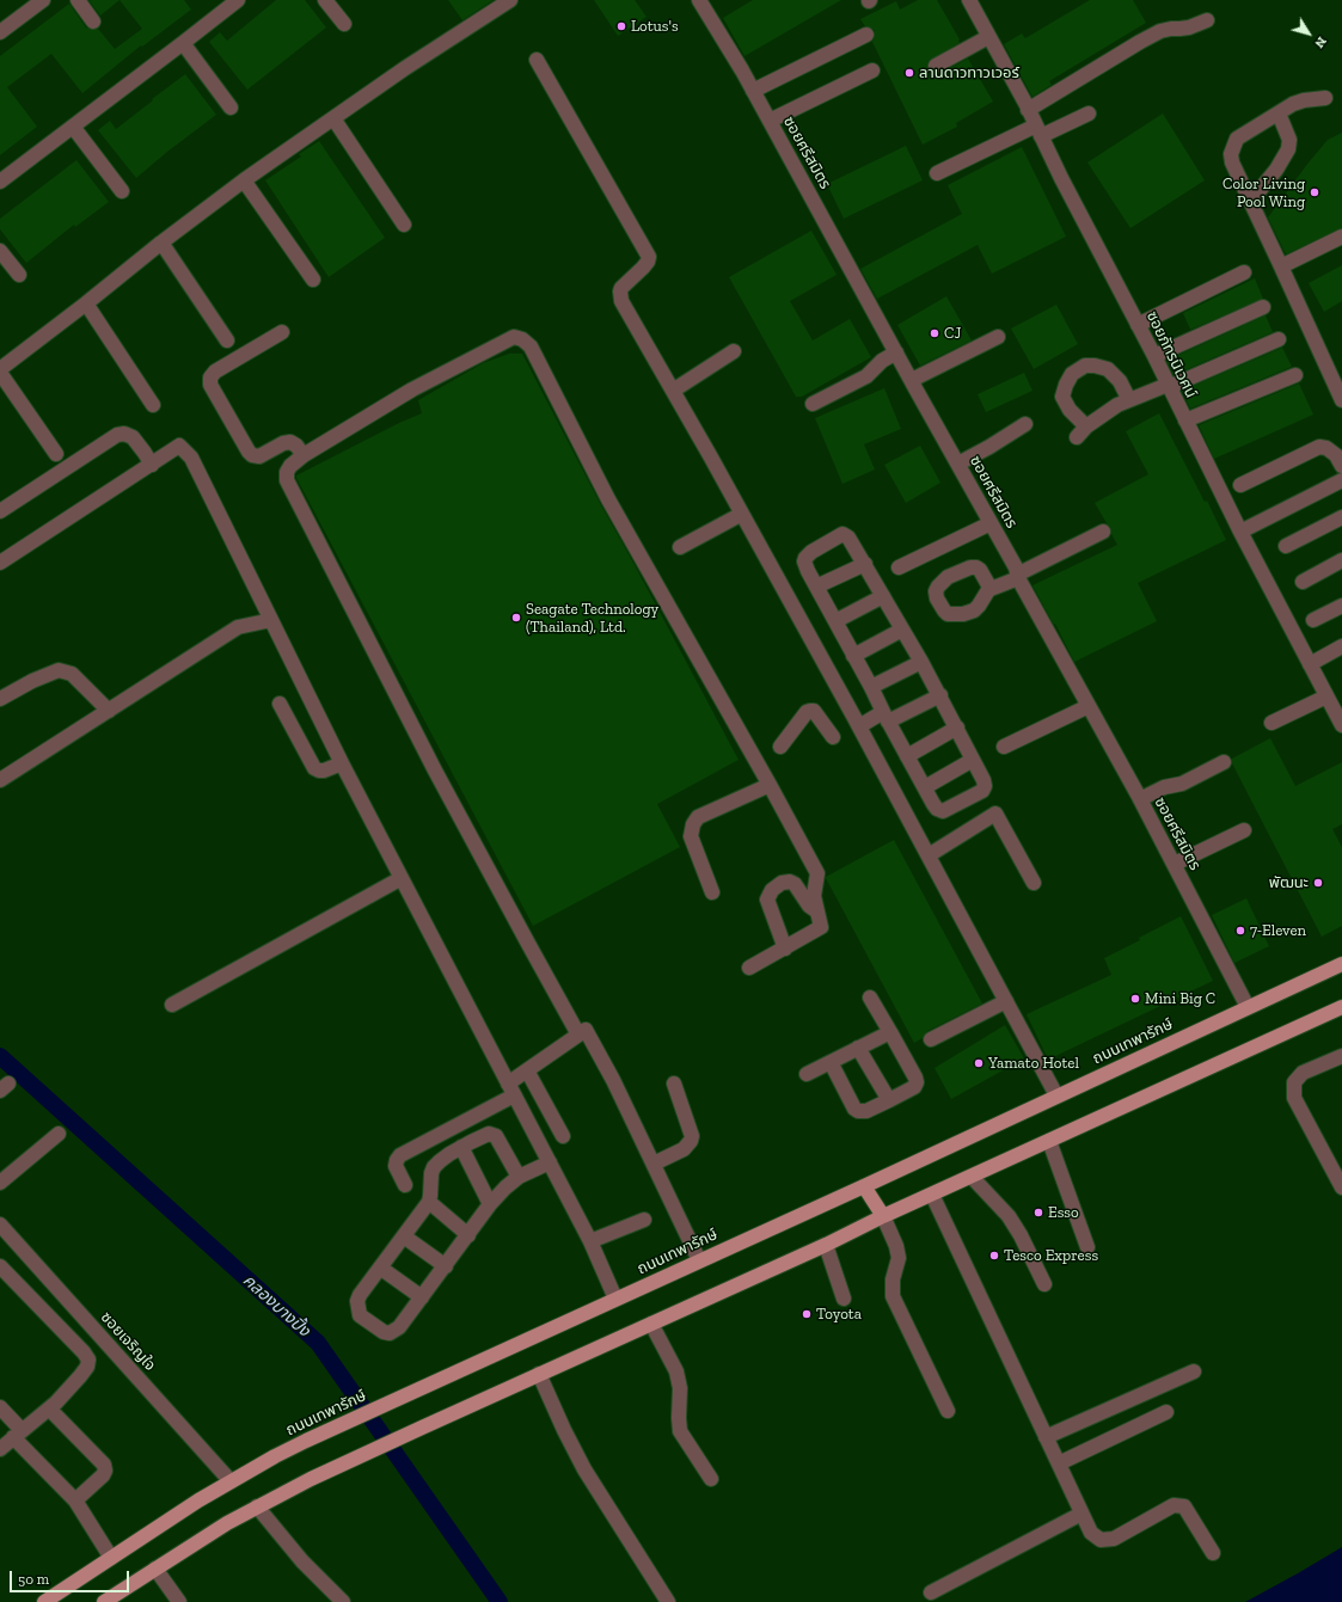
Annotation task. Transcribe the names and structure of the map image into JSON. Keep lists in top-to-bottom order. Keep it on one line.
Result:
{"streets":{"main road":["ถนนเทพารักษ์"],"street":["ซอยศรีสมิตร","ซอยภัทรนิเวศน์","ซอยเจริญใจ"]},"crossings":[["ซอยศรีสมิตร","ถนนเทพารักษ์"],["ถนนเทพารักษ์","ซอยเจริญใจ"]],"water":["คลองบางปิ้ง"],"places":["Lotus's","ลานดาวทาวเวอร์","Color Living Pool Wing","CJ","Seagate Technology (Thailand), Ltd.","พัฒนะ","7-Eleven","Mini Big C","Yamato Hotel","Esso","Tesco Express","Toyota"],"scale_bar":"50 m","north":"bottom right"}
